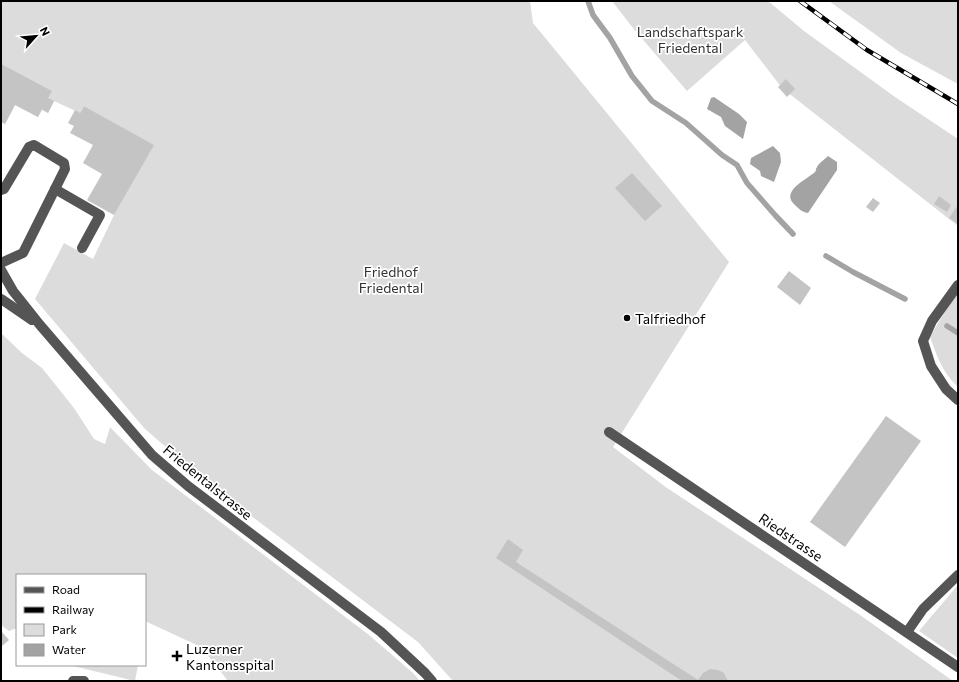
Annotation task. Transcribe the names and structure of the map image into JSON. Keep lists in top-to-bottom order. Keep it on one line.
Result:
{"streets":{"street":["Friedentalstrasse","Riedstrasse"]},"parks":["Landschaftspark Friedental","Friedhof Friedental"],"places":{"other":["Talfriedhof"],"health":["Luzerner Kantonsspital"]},"legend":["Road","Railway","Park","Water"],"north":"top right"}
